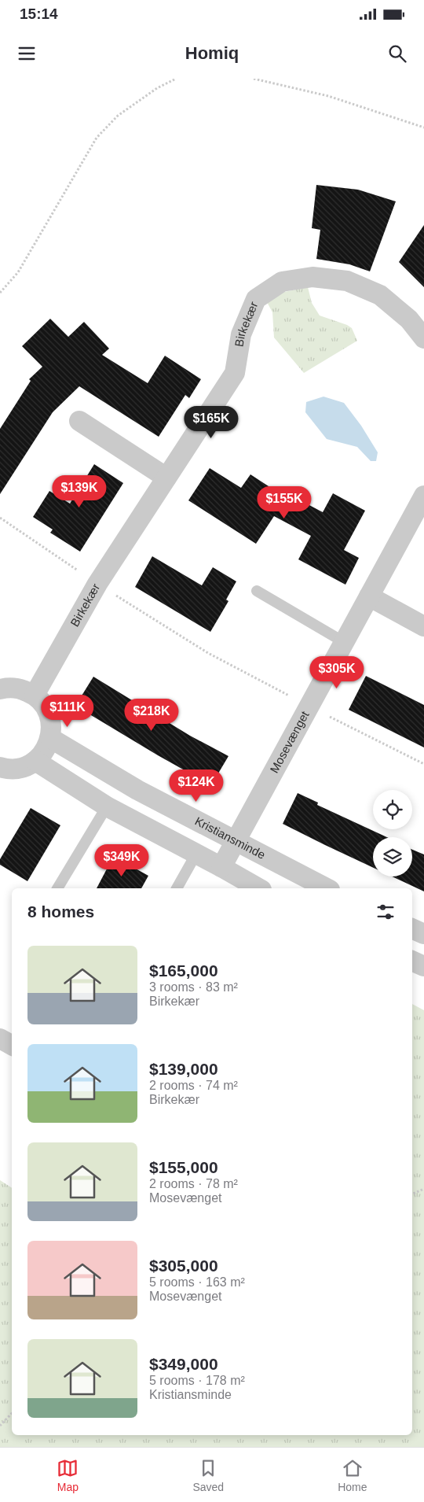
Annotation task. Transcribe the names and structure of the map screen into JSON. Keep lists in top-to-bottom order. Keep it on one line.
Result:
{"streets":{"street":["Birkekær","Mosevænget","Kristiansminde"]},"crossings":[["Mosevænget","Kristiansminde"]],"page":{"status":"15:14","header":"Homiq","price":["$165K","$139K","$155K","$305K","$111K","$218K","$124K","$349K"],"heading":"8 homes","list":[{"name":"$165,000","note":"3 rooms · 83 m² · Birkekær"},{"name":"$139,000","note":"2 rooms · 74 m² · Birkekær"},{"name":"$155,000","note":"2 rooms · 78 m² · Mosevænget"},{"name":"$305,000","note":"5 rooms · 163 m² · Mosevænget"},{"name":"$349,000","note":"5 rooms · 178 m² · Kristiansminde"}],"tabs":["Map","Saved","Home"]}}
